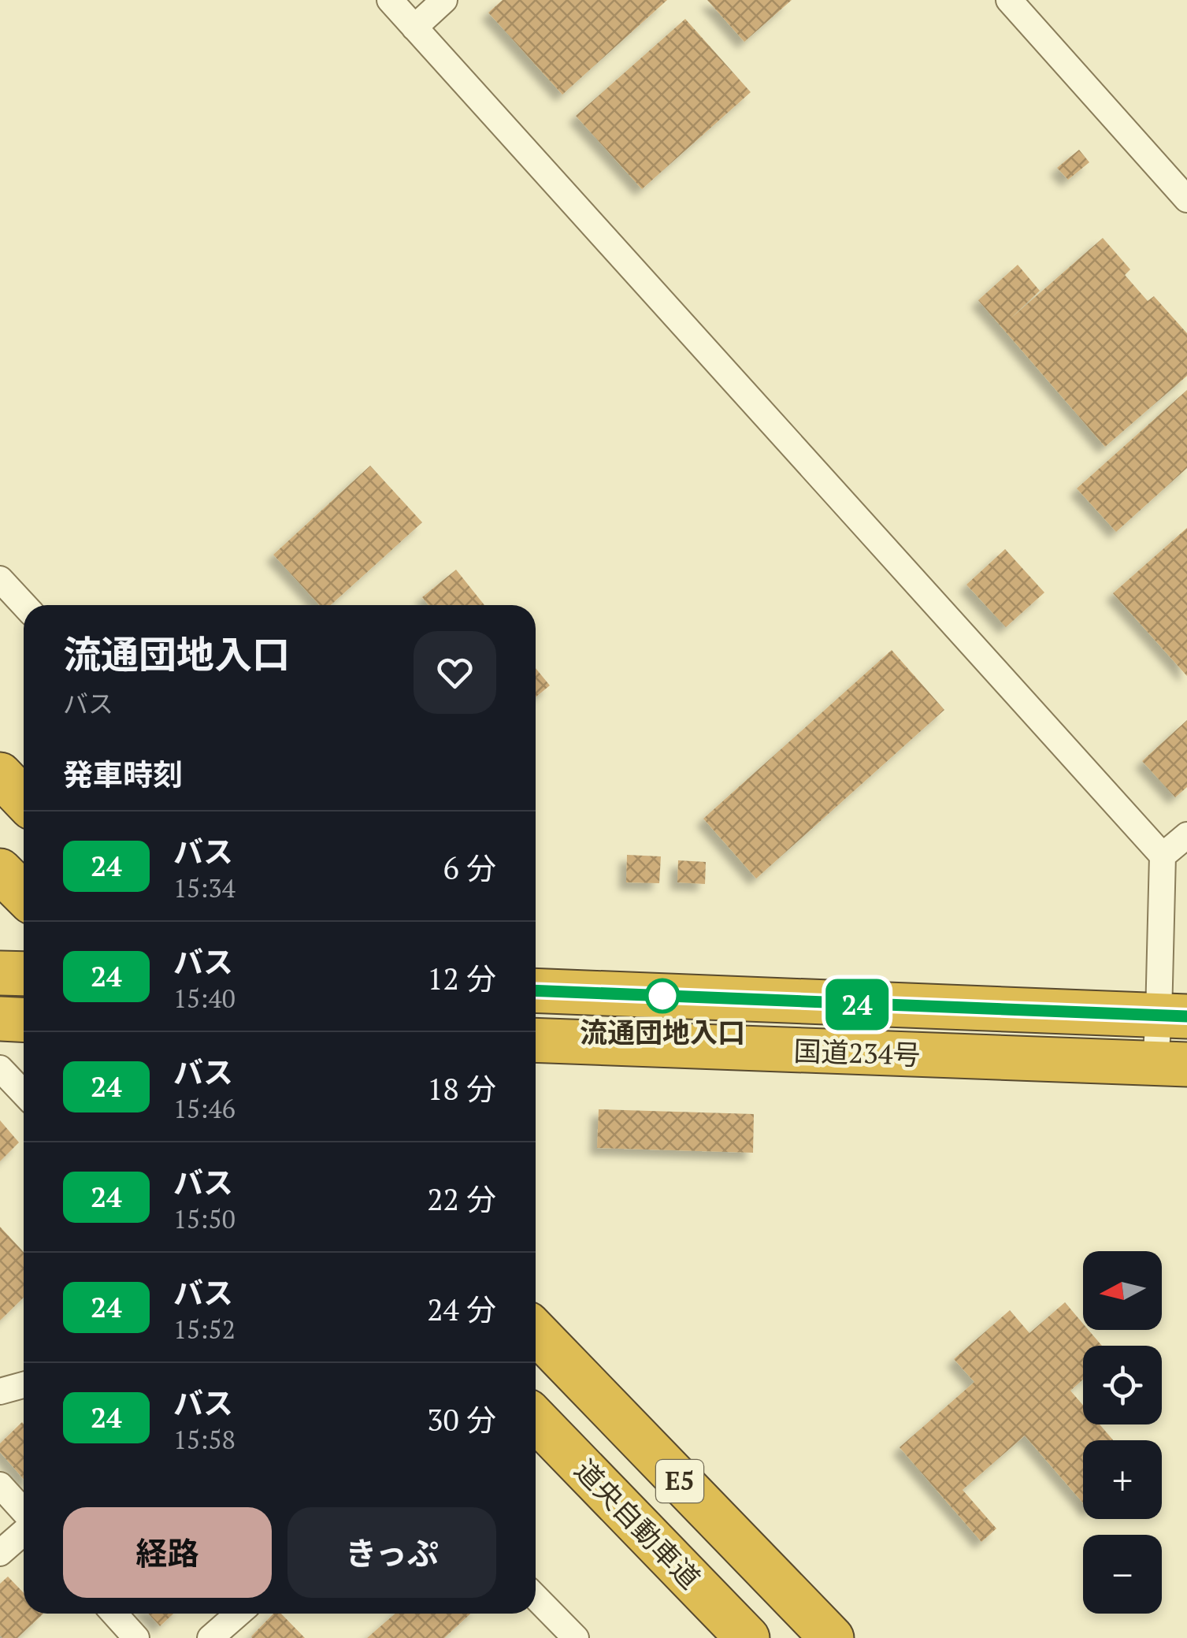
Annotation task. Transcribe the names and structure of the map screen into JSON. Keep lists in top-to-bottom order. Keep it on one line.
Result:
{"streets":{"highway":["国道234号","E5","道央自動車道"]},"places":["流通団地入口"],"lines":["bus line 24"],"north":"left","page":{"on_map":"24","heading":[["流通団地入口","バス"],"発車時刻"],"list":[{"mark":"24","name":"バス","note":"15:34","value":"6 分"},{"mark":"24","name":"バス","note":"15:40","value":"12 分"},{"mark":"24","name":"バス","note":"15:46","value":"18 分"},{"mark":"24","name":"バス","note":"15:50","value":"22 分"},{"mark":"24","name":"バス","note":"15:52","value":"24 分"},{"mark":"24","name":"バス","note":"15:58","value":"30 分"}],"map_buttons":["+","−"],"buttons":["経路","きっぷ"]}}
